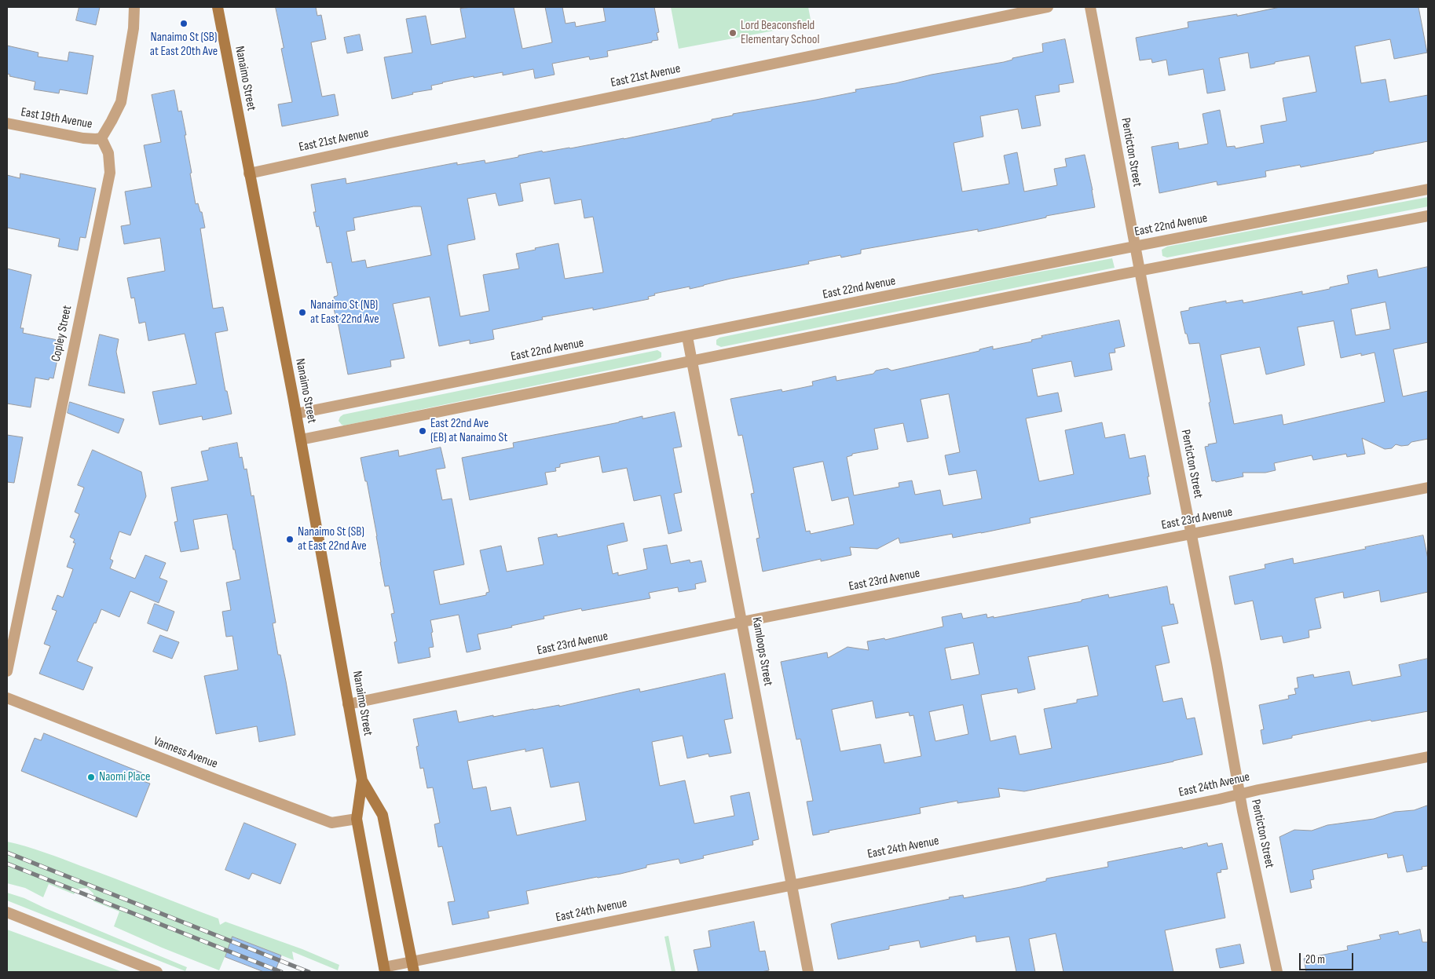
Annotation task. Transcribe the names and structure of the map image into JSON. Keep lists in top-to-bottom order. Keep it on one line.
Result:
{"streets":{"main road":["Nanaimo Street"],"street":["East 21st Avenue","East 19th Avenue","Penticton Street","East 22nd Avenue","Copley Street","East 23rd Avenue","Kamloops Street","Vanness Avenue","East 24th Avenue"]},"crossings":[["East 21st Avenue","Nanaimo Street"],["Nanaimo Street","East 22nd Avenue"],["Nanaimo Street","East 23rd Avenue"],["Nanaimo Street","Vanness Avenue"],["Nanaimo Street","East 24th Avenue"],["East 19th Avenue","Copley Street"],["Penticton Street","East 22nd Avenue"],["Penticton Street","East 23rd Avenue"],["Penticton Street","East 24th Avenue"],["East 22nd Avenue","Kamloops Street"],["East 23rd Avenue","Kamloops Street"],["Kamloops Street","East 24th Avenue"]],"places":["Nanaimo St (SB) at East 20th Ave","Lord Beaconsfield Elementary School","Nanaimo St (NB) at East 22nd Ave","East 22nd Ave (EB) at Nanaimo St","Nanaimo St (SB) at East 22nd Ave","Naomi Place"],"scale_bar":"20 m"}
